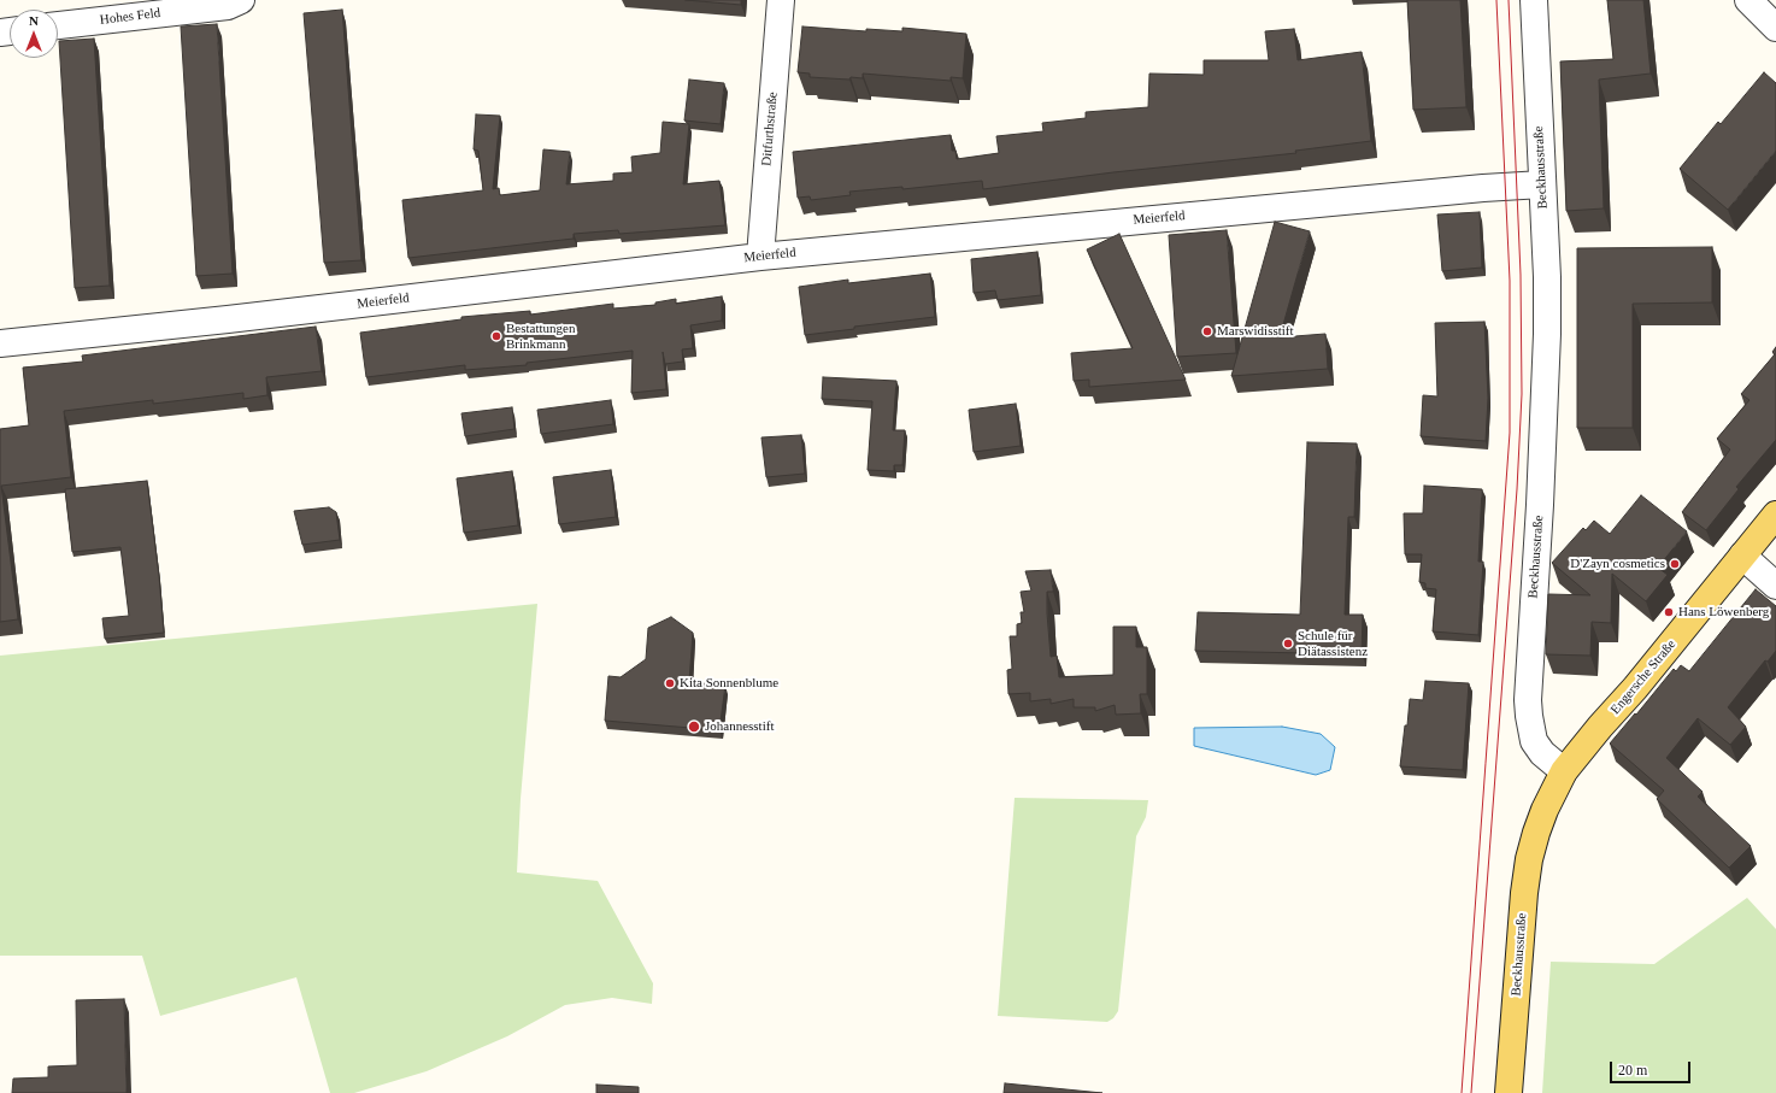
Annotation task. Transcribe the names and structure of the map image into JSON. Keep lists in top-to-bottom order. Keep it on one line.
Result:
{"streets":{"main road":["Beckhausstraße","Engersche Straße"],"street":["Hohes Feld","Ditfurthstraße","Meierfeld"]},"crossings":[["Ditfurthstraße","Meierfeld"],["Beckhausstraße","Meierfeld"],["Beckhausstraße","Engersche Straße"]],"places":["Marswidisstift","Bestattungen Brinkmann","D'Zayn cosmetics","Hans Löwenberg","Schule für Diätassistenz","Kita Sonnenblume","Johannesstift"],"scale_bar":"20 m","north":"top"}
